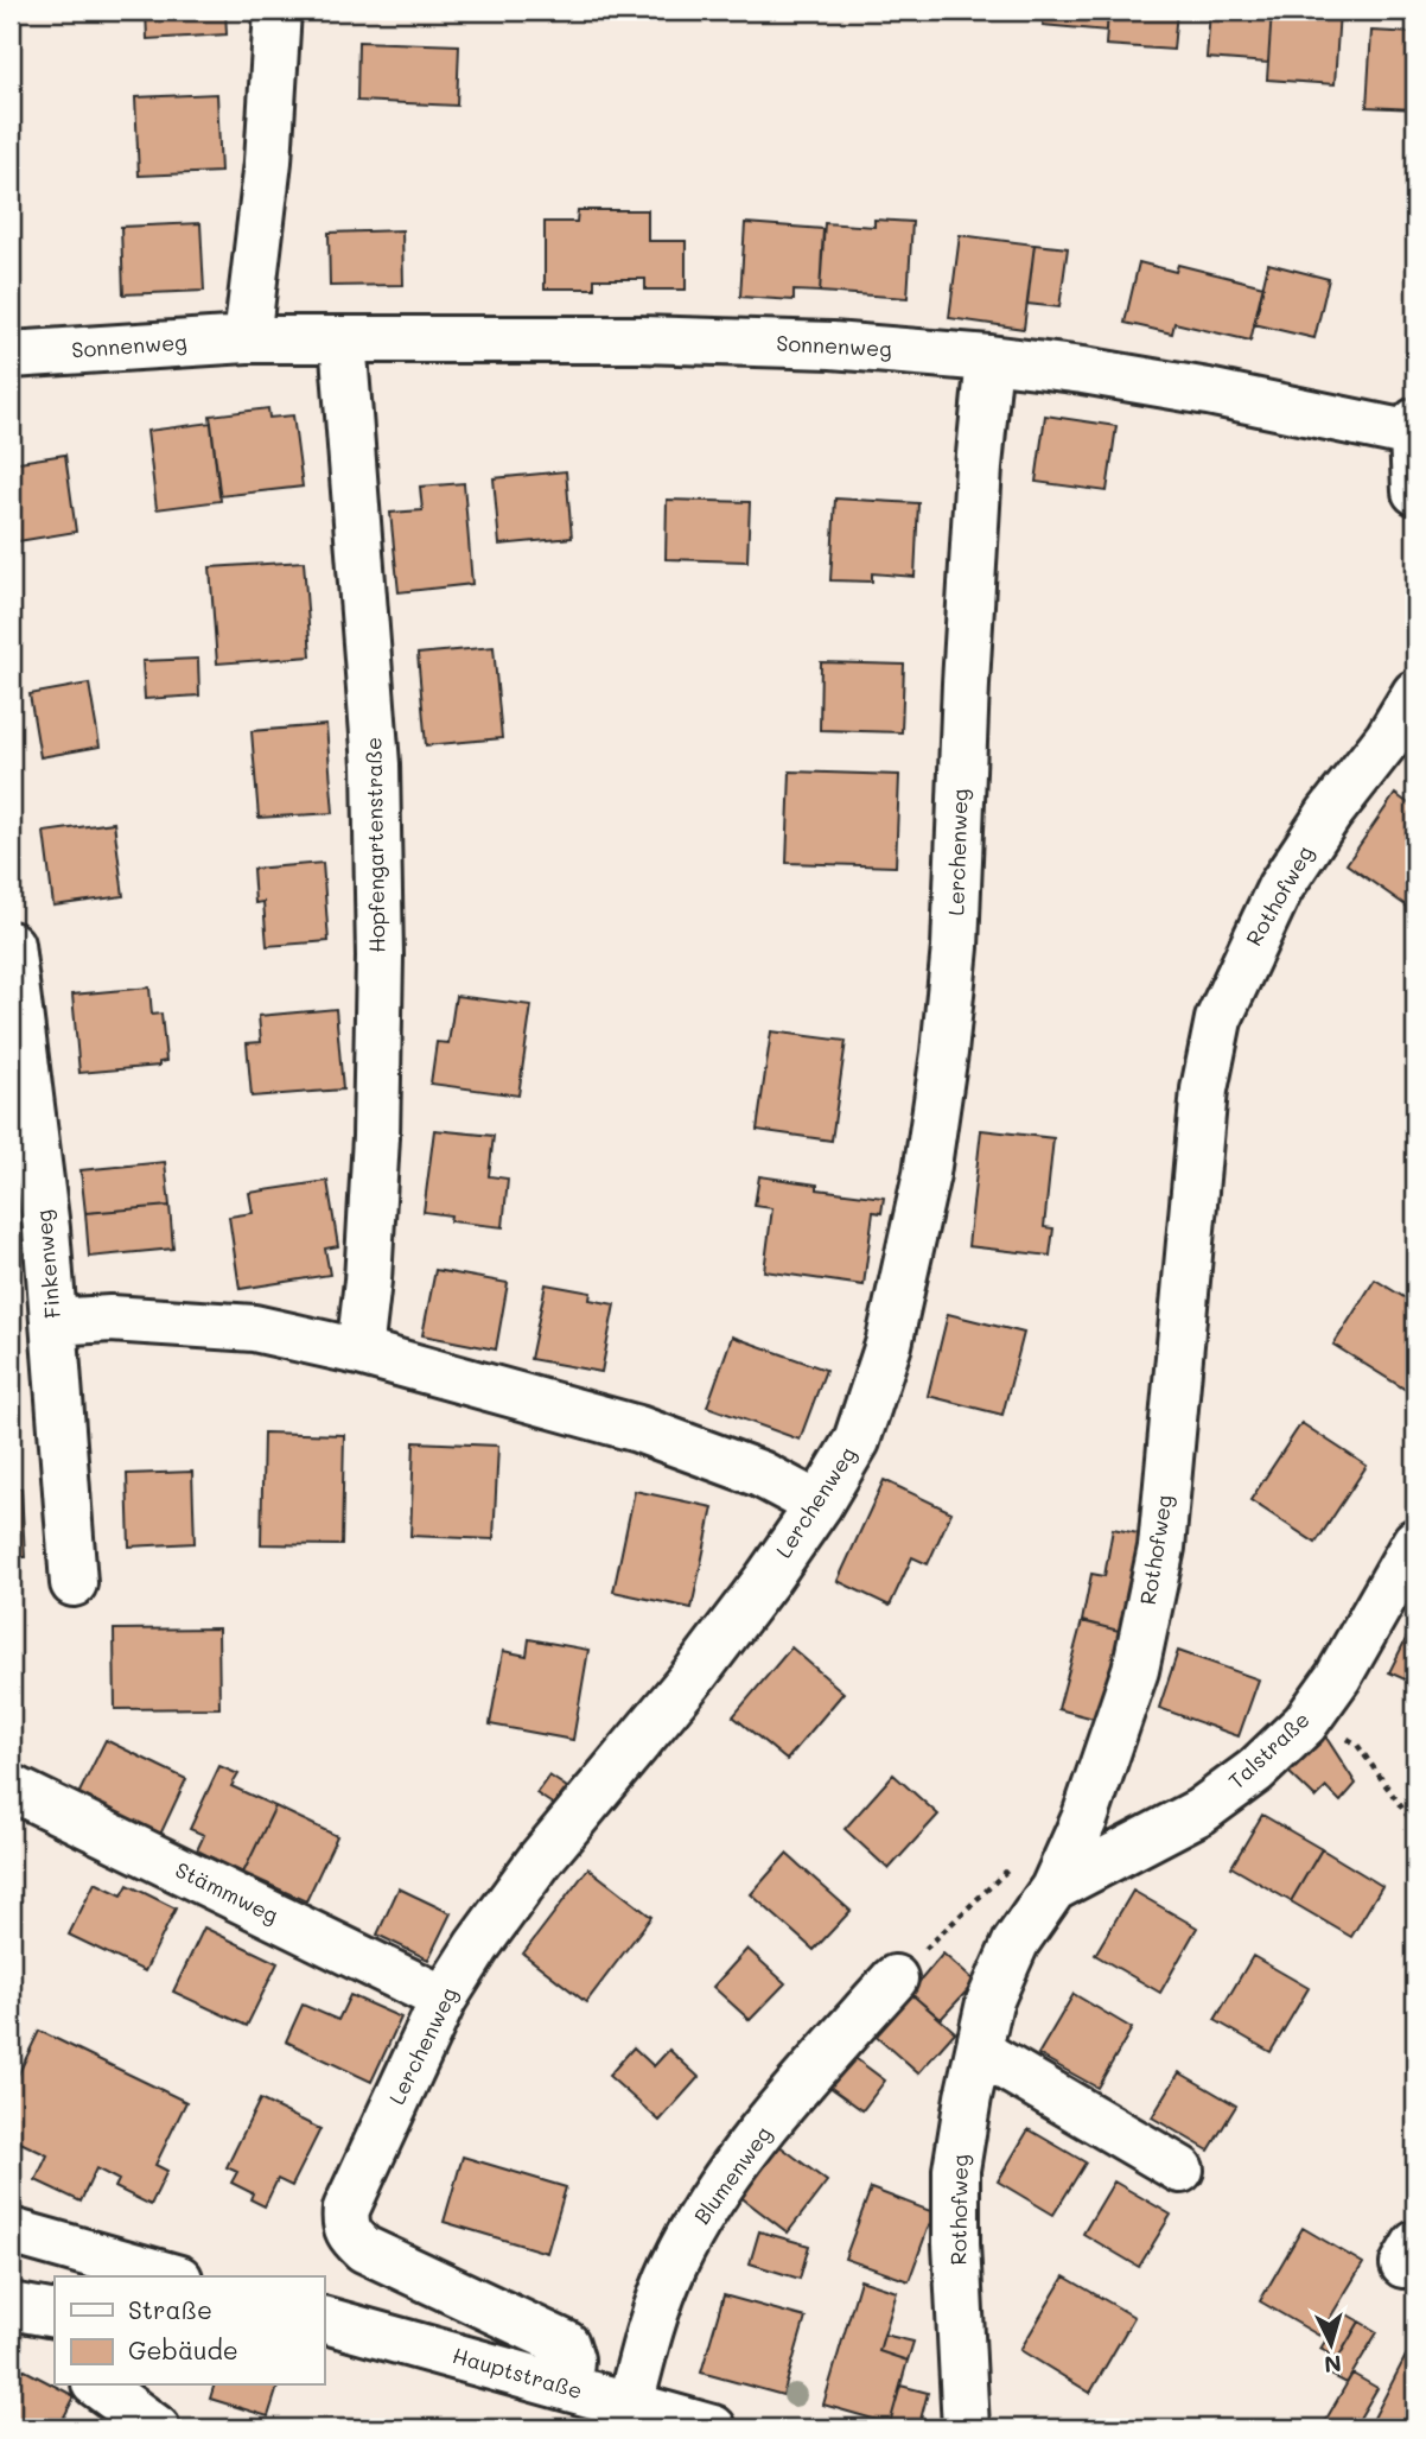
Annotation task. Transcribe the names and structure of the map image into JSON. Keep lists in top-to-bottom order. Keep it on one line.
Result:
{"streets":{"street":["Sonnenweg","Hopfengartenstraße","Lerchenweg","Rothofweg","Finkenweg","Talstraße","Stämmweg","Blumenweg","Hauptstraße"]},"crossings":[["Sonnenweg","Hopfengartenstraße"],["Sonnenweg","Lerchenweg"],["Lerchenweg","Stämmweg"],["Lerchenweg","Hauptstraße"],["Rothofweg","Talstraße"],["Blumenweg","Hauptstraße"]],"legend":["Straße","Gebäude"],"north":"bottom"}
